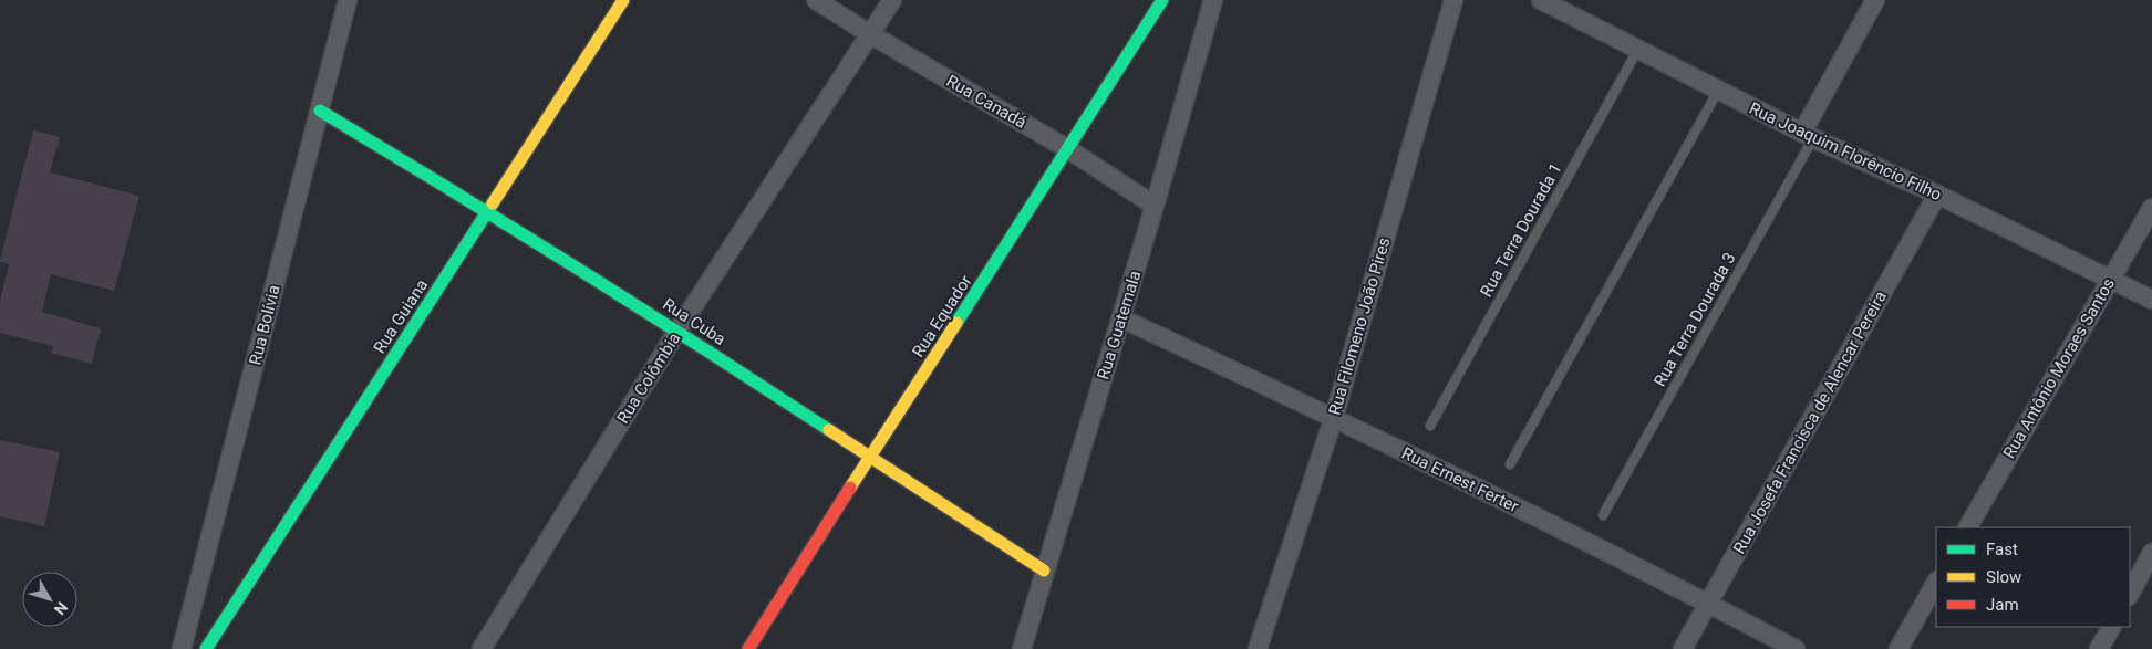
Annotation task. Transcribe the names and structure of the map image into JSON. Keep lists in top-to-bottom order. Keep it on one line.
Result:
{"streets":{"street":["Rua Canadá","Rua Joaquim Florêncio Filho","Rua Guiana","Rua Equador","Rua Cuba","Rua Bolívia","Rua Guatemala","Rua Filomeno João Pires","Rua Antônio Moraes Santos","Rua Colômbia","Rua Josefa Francisca de Alencar Pereira","Rua Ernest Ferter"],"lane":["Rua Terra Dourada 1","Rua Terra Dourada 3"]},"crossings":[["Rua Canadá","Rua Equador"],["Rua Canadá","Rua Guatemala"],["Rua Canadá","Rua Colômbia"],["Rua Joaquim Florêncio Filho","Rua Terra Dourada 1"],["Rua Joaquim Florêncio Filho","Rua Terra Dourada 3"],["Rua Joaquim Florêncio Filho","Rua Antônio Moraes Santos"],["Rua Joaquim Florêncio Filho","Rua Josefa Francisca de Alencar Pereira"],["Rua Guiana","Rua Cuba"],["Rua Equador","Rua Cuba"],["Rua Cuba","Rua Bolívia"],["Rua Cuba","Rua Guatemala"],["Rua Cuba","Rua Colômbia"],["Rua Guatemala","Rua Ernest Ferter"],["Rua Filomeno João Pires","Rua Ernest Ferter"],["Rua Josefa Francisca de Alencar Pereira","Rua Ernest Ferter"]],"legend":["Fast","Slow","Jam"],"north":"bottom right"}
